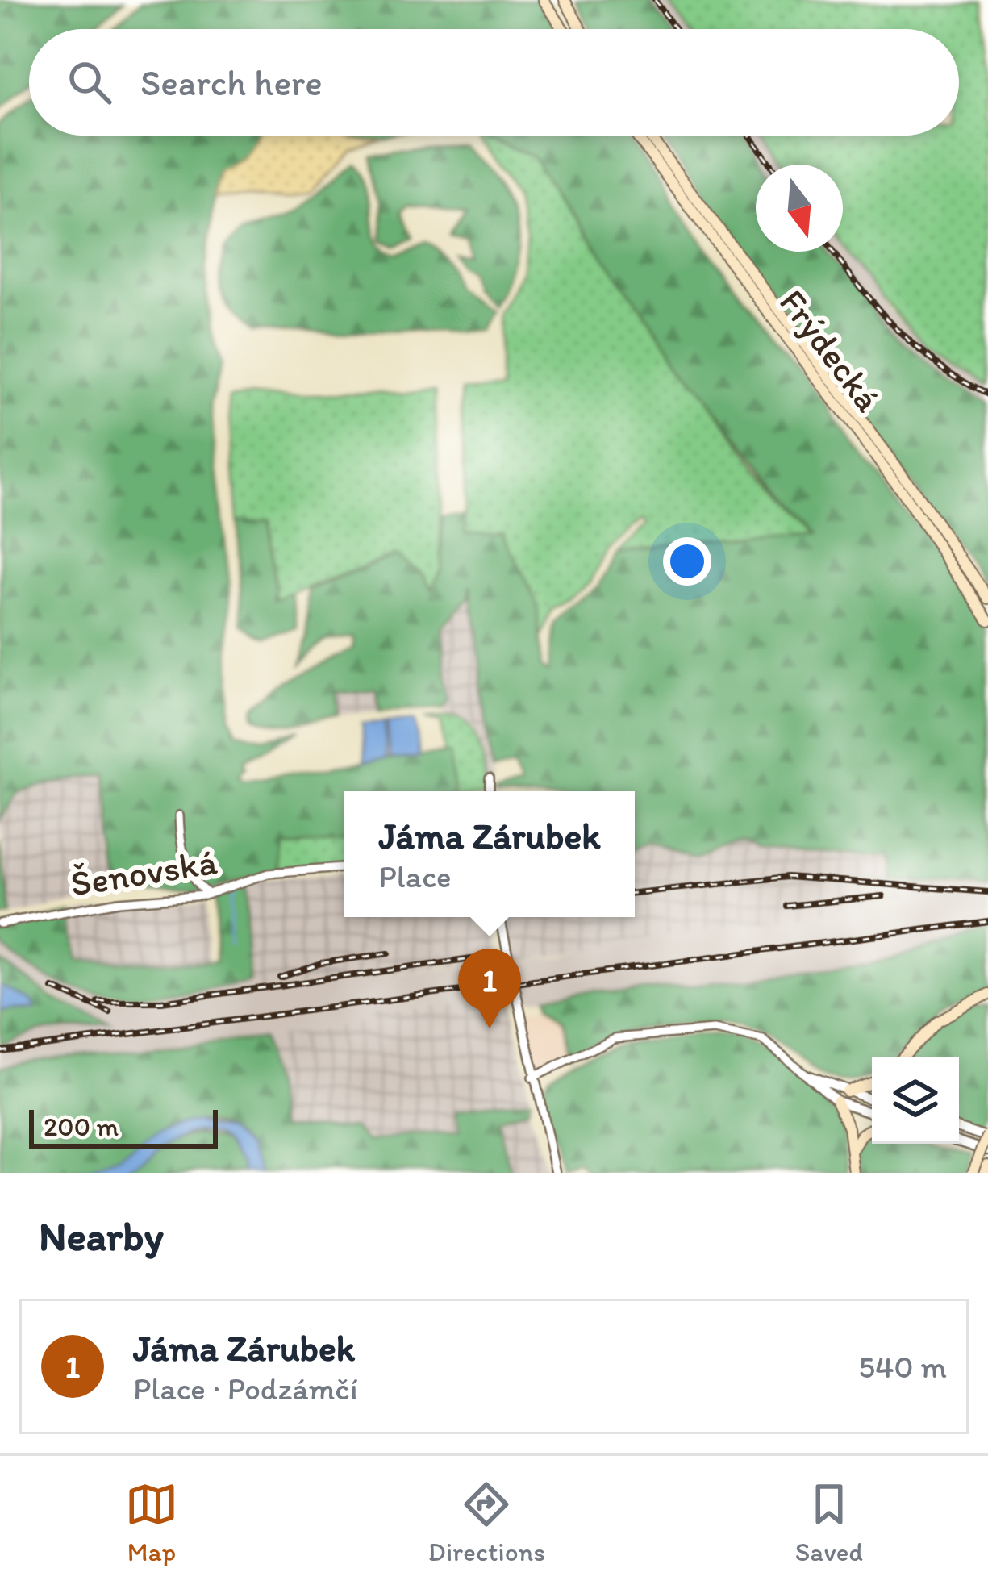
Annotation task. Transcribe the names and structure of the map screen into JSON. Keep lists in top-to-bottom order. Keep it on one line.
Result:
{"streets":{"main road":["Frýdecká"],"street":["Šenovská"]},"scale_bar":"200 m","north":"bottom","page":{"search":"Search here","popup":["Jáma Zárubek","Place"],"pins":"1","scale":"200 m","heading":"Nearby","list":[{"mark":"1","name":"Jáma Zárubek","note":"Place · Podzámčí","value":"540 m"}],"nav":["Map","Directions","Saved"]}}
